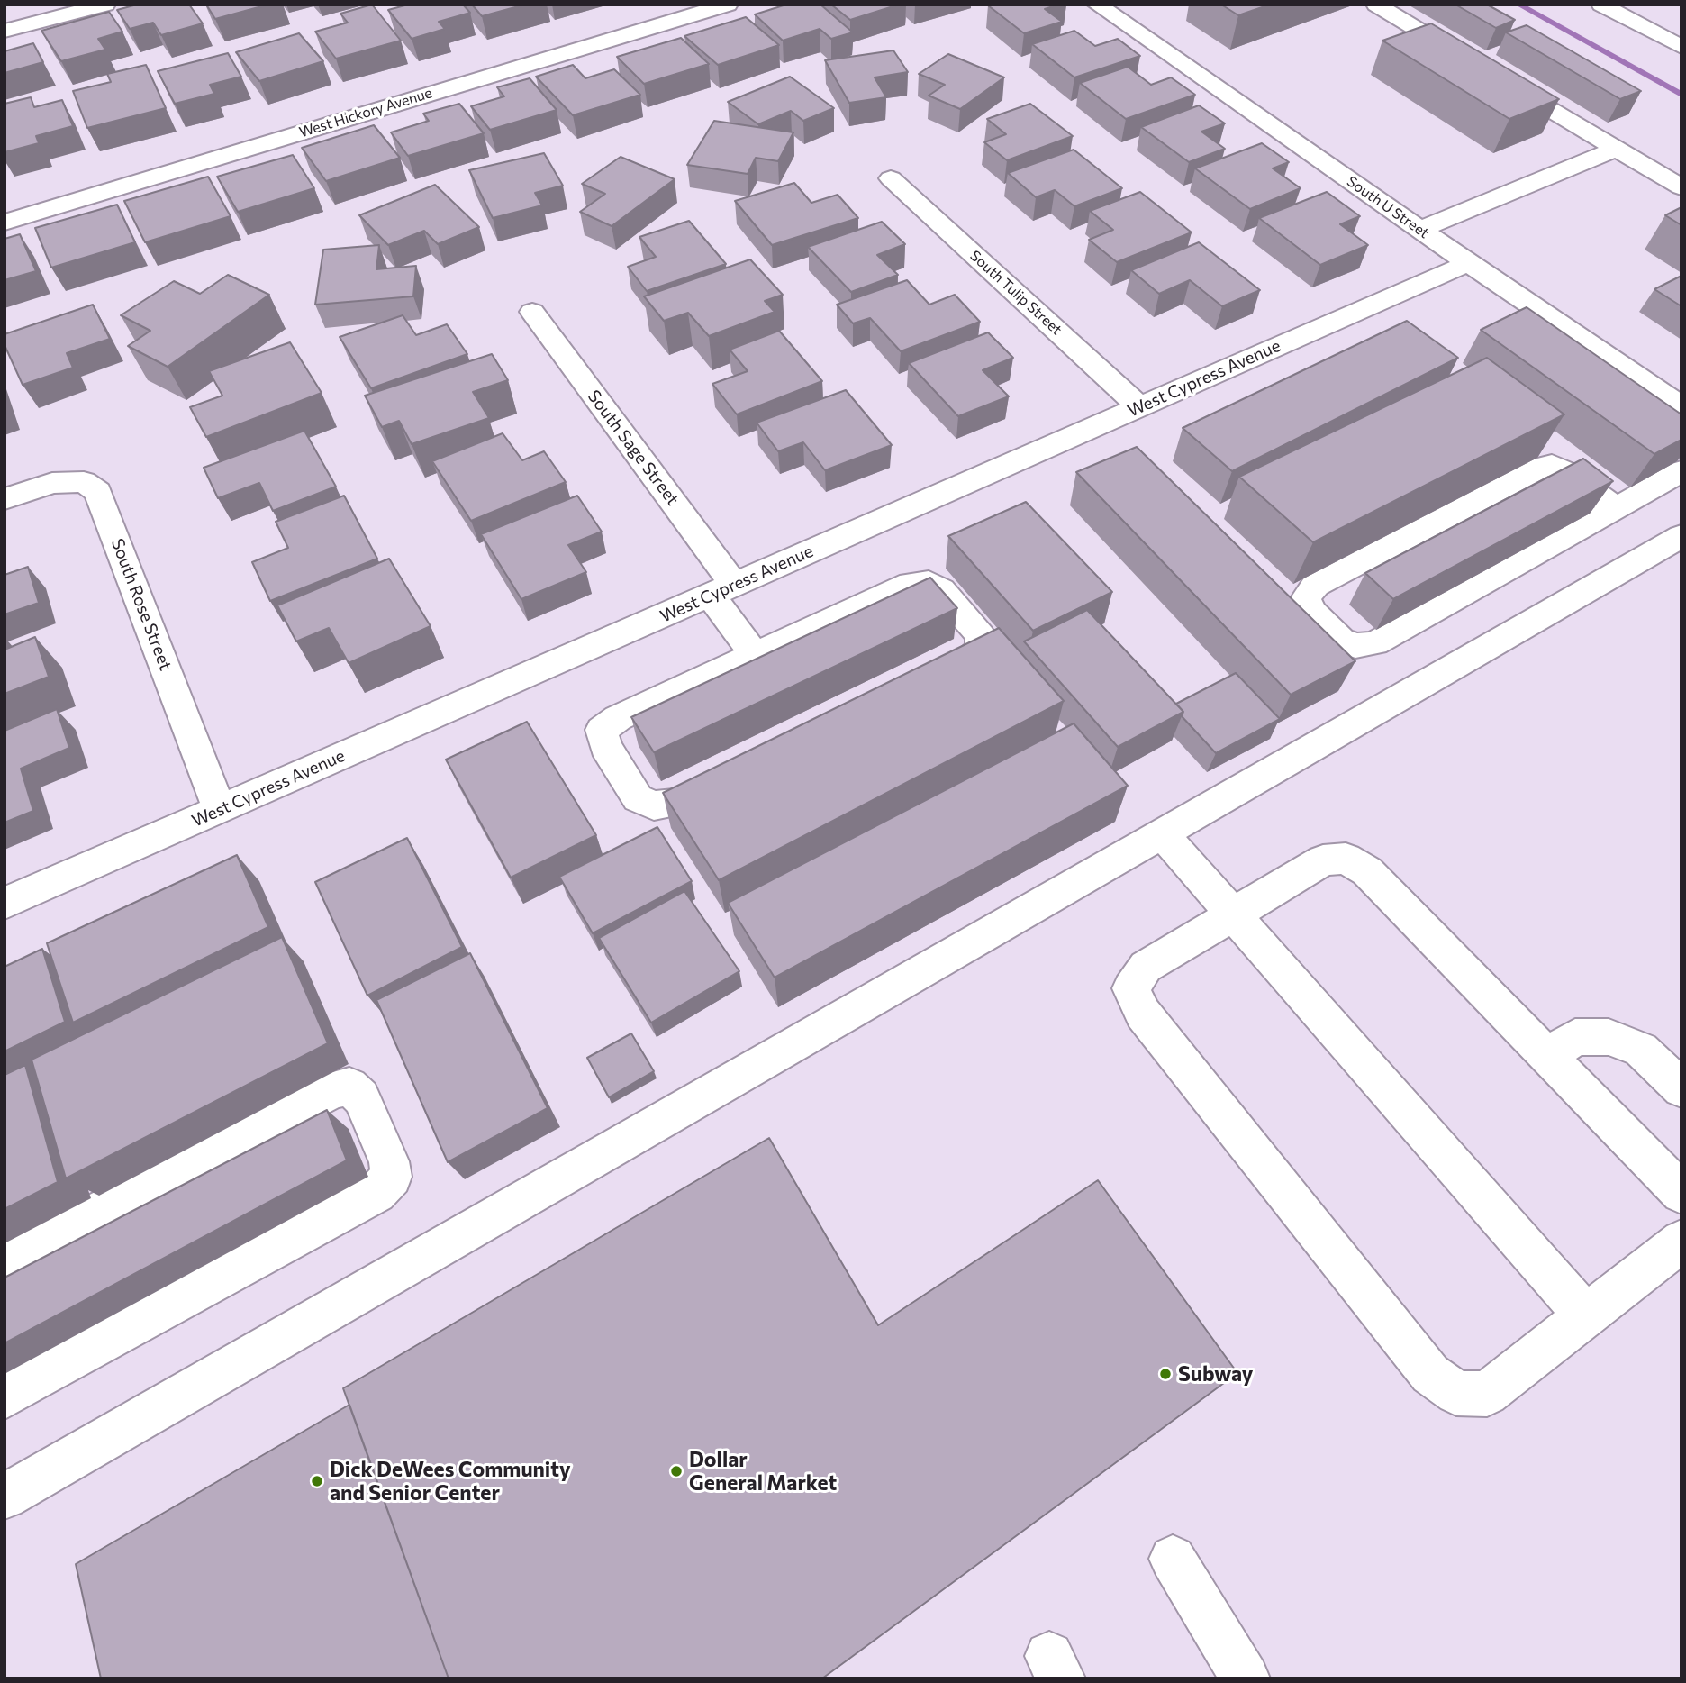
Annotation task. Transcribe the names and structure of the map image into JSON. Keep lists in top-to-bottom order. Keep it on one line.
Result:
{"streets":{"street":["West Hickory Avenue","South U Street","South Tulip Street","West Cypress Avenue","South Sage Street","South Rose Street"]},"crossings":[["South U Street","West Cypress Avenue"],["South Tulip Street","West Cypress Avenue"],["West Cypress Avenue","South Sage Street"],["West Cypress Avenue","South Rose Street"]],"places":["Subway","Dollar General Market","Dick DeWees Community and Senior Center"]}
